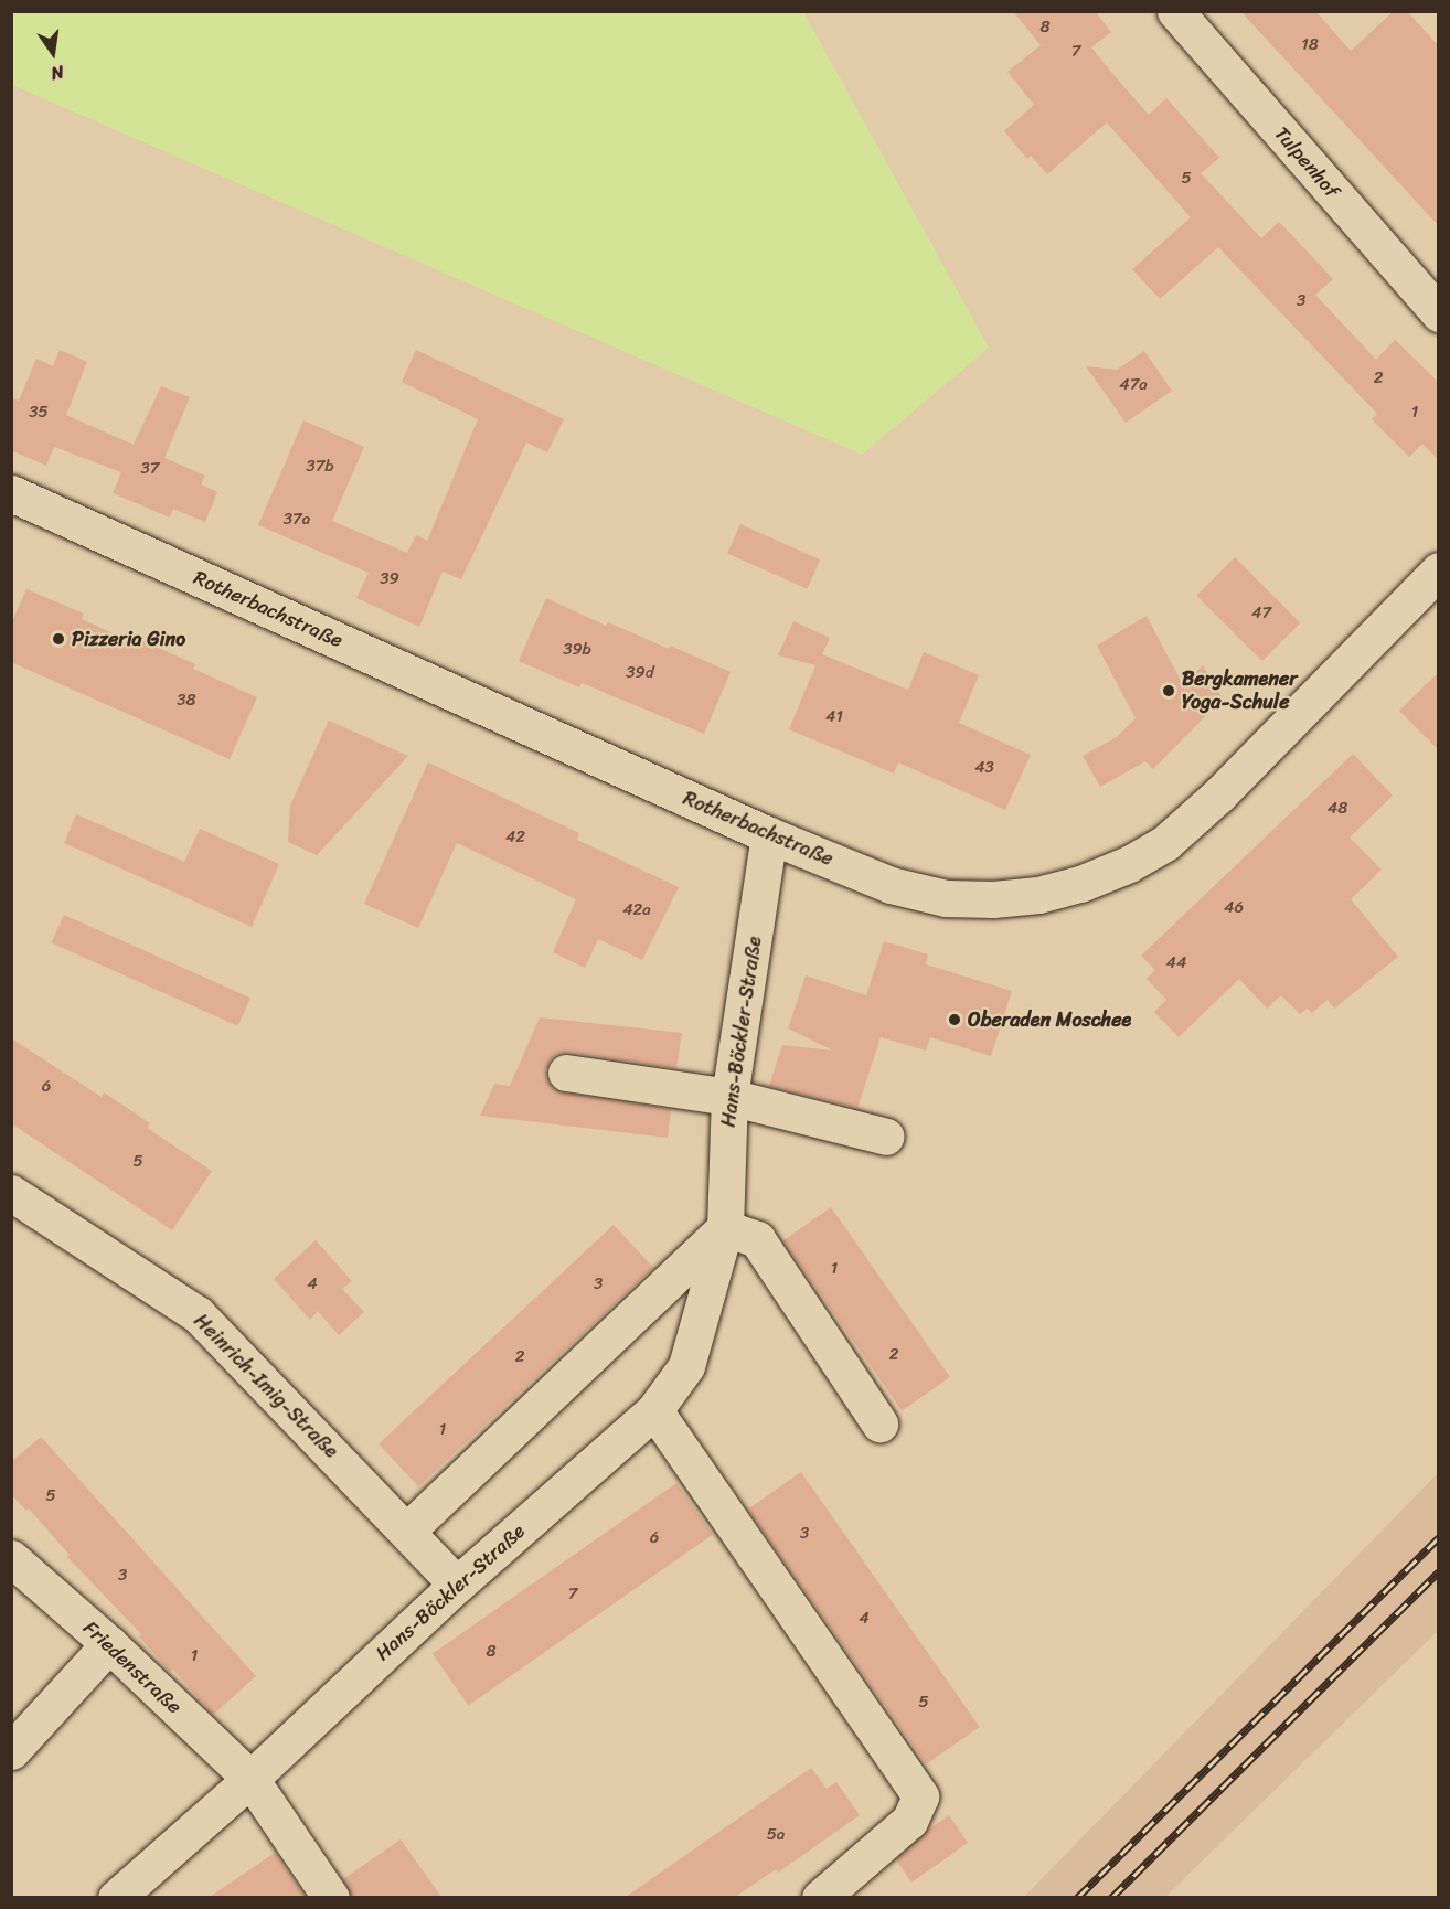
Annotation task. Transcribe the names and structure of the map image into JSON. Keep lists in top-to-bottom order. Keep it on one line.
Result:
{"streets":{"street":["Tulpenhof","Rotherbachstraße","Hans-Böckler-Straße","Heinrich-Imig-Straße","Friedenstraße"]},"crossings":[["Rotherbachstraße","Hans-Böckler-Straße"],["Hans-Böckler-Straße","Heinrich-Imig-Straße"],["Hans-Böckler-Straße","Friedenstraße"]],"places":["Pizzeria Gino","Bergkamener Yoga-Schule","Oberaden Moschee"],"house_numbers":["8","18","7","5","3","2","47a","35","1","37b","37","37a","39","47","39b","39d","38","41","43","48","42","46","42a","44","6","5","1","4","3","2","2","1","5","3","6","3","7","4","8","1","5","5a"],"north":"bottom"}
